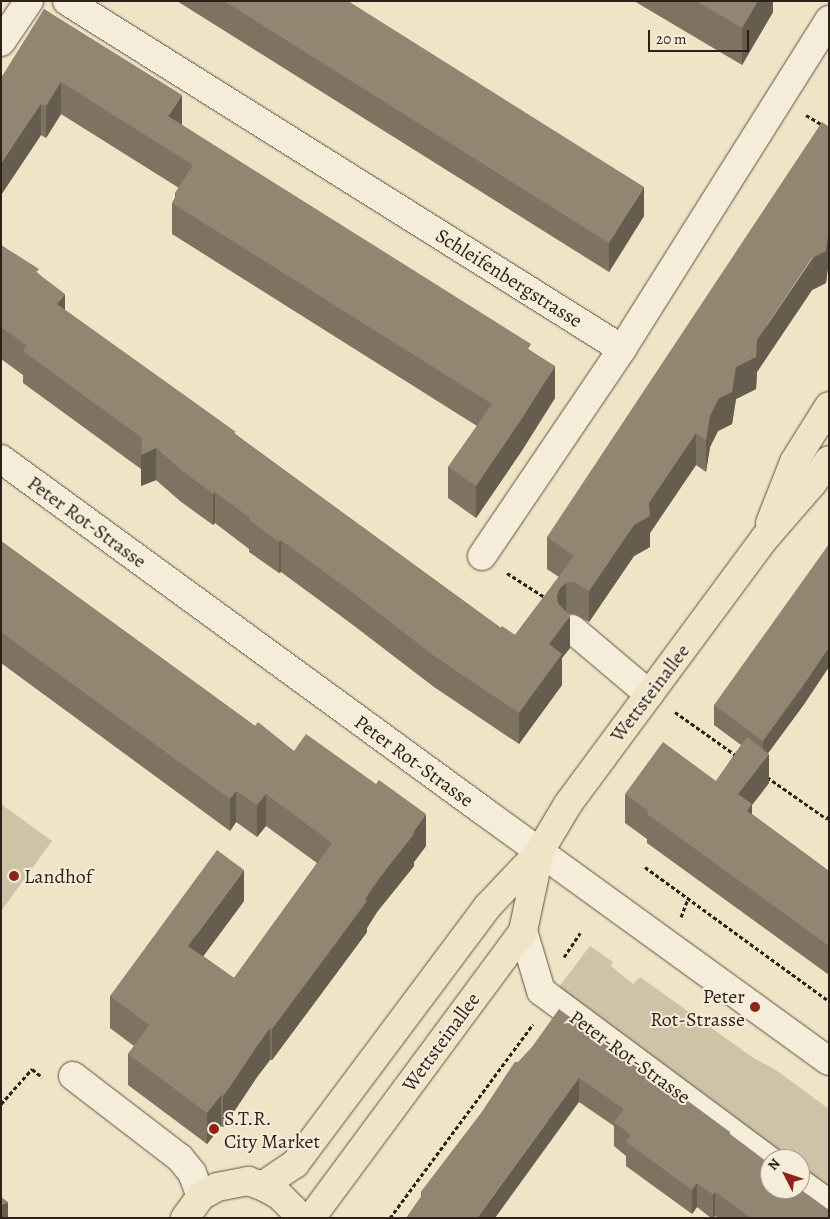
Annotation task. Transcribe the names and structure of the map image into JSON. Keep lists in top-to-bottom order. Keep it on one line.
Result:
{"streets":{"main road":["Wettsteinallee"],"street":["Schleifenbergstrasse","Peter Rot-Strasse","Peter-Rot-Strasse"]},"crossings":[["Peter Rot-Strasse","Wettsteinallee"]],"places":["Landhof","Peter Rot-Strasse","S.T.R. City Market"],"scale_bar":"20 m","north":"top left"}
